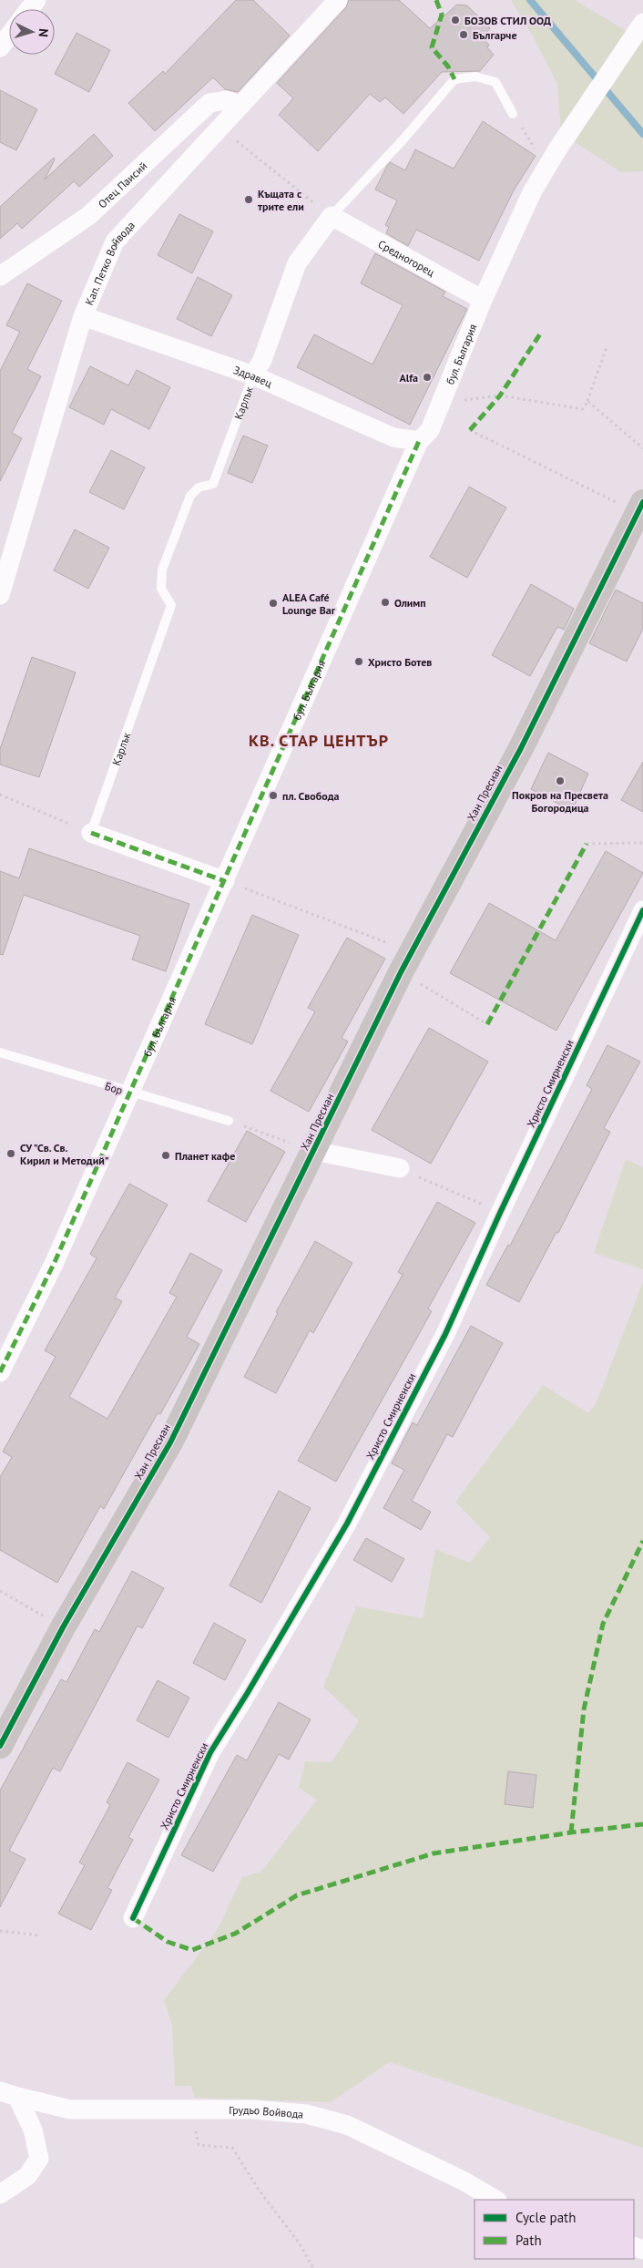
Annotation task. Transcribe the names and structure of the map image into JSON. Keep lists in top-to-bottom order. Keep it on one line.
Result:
{"streets":{"street":["Отец Паисий","Средногорец","Кап. Петко Войвода","бул. България","Здравец","Карлък","Хан Пресиан","Христо Смирненски","Грудьо Войвода"],"lane":["Бор"]},"crossings":[["Отец Паисий","Кап. Петко Войвода"],["Средногорец","бул. България"],["Средногорец","Карлък"],["Кап. Петко Войвода","Здравец"],["бул. България","Здравец"],["бул. България","Бор"],["Здравец","Карлък"]],"districts":["КВ. СТАР ЦЕНТЪР"],"places":["БОЗОВ СТИЛ ООД","Българче","Къщата с трите ели","Alfa","Олимп","ALEA Café Lounge Bar","Христо Ботев","Покров на Пресвета Богородица","пл. Свобода","СУ \"Св. Св. Кирил и Методий\"","Планет кафе"],"legend":["Cycle path","Path"],"north":"right"}
